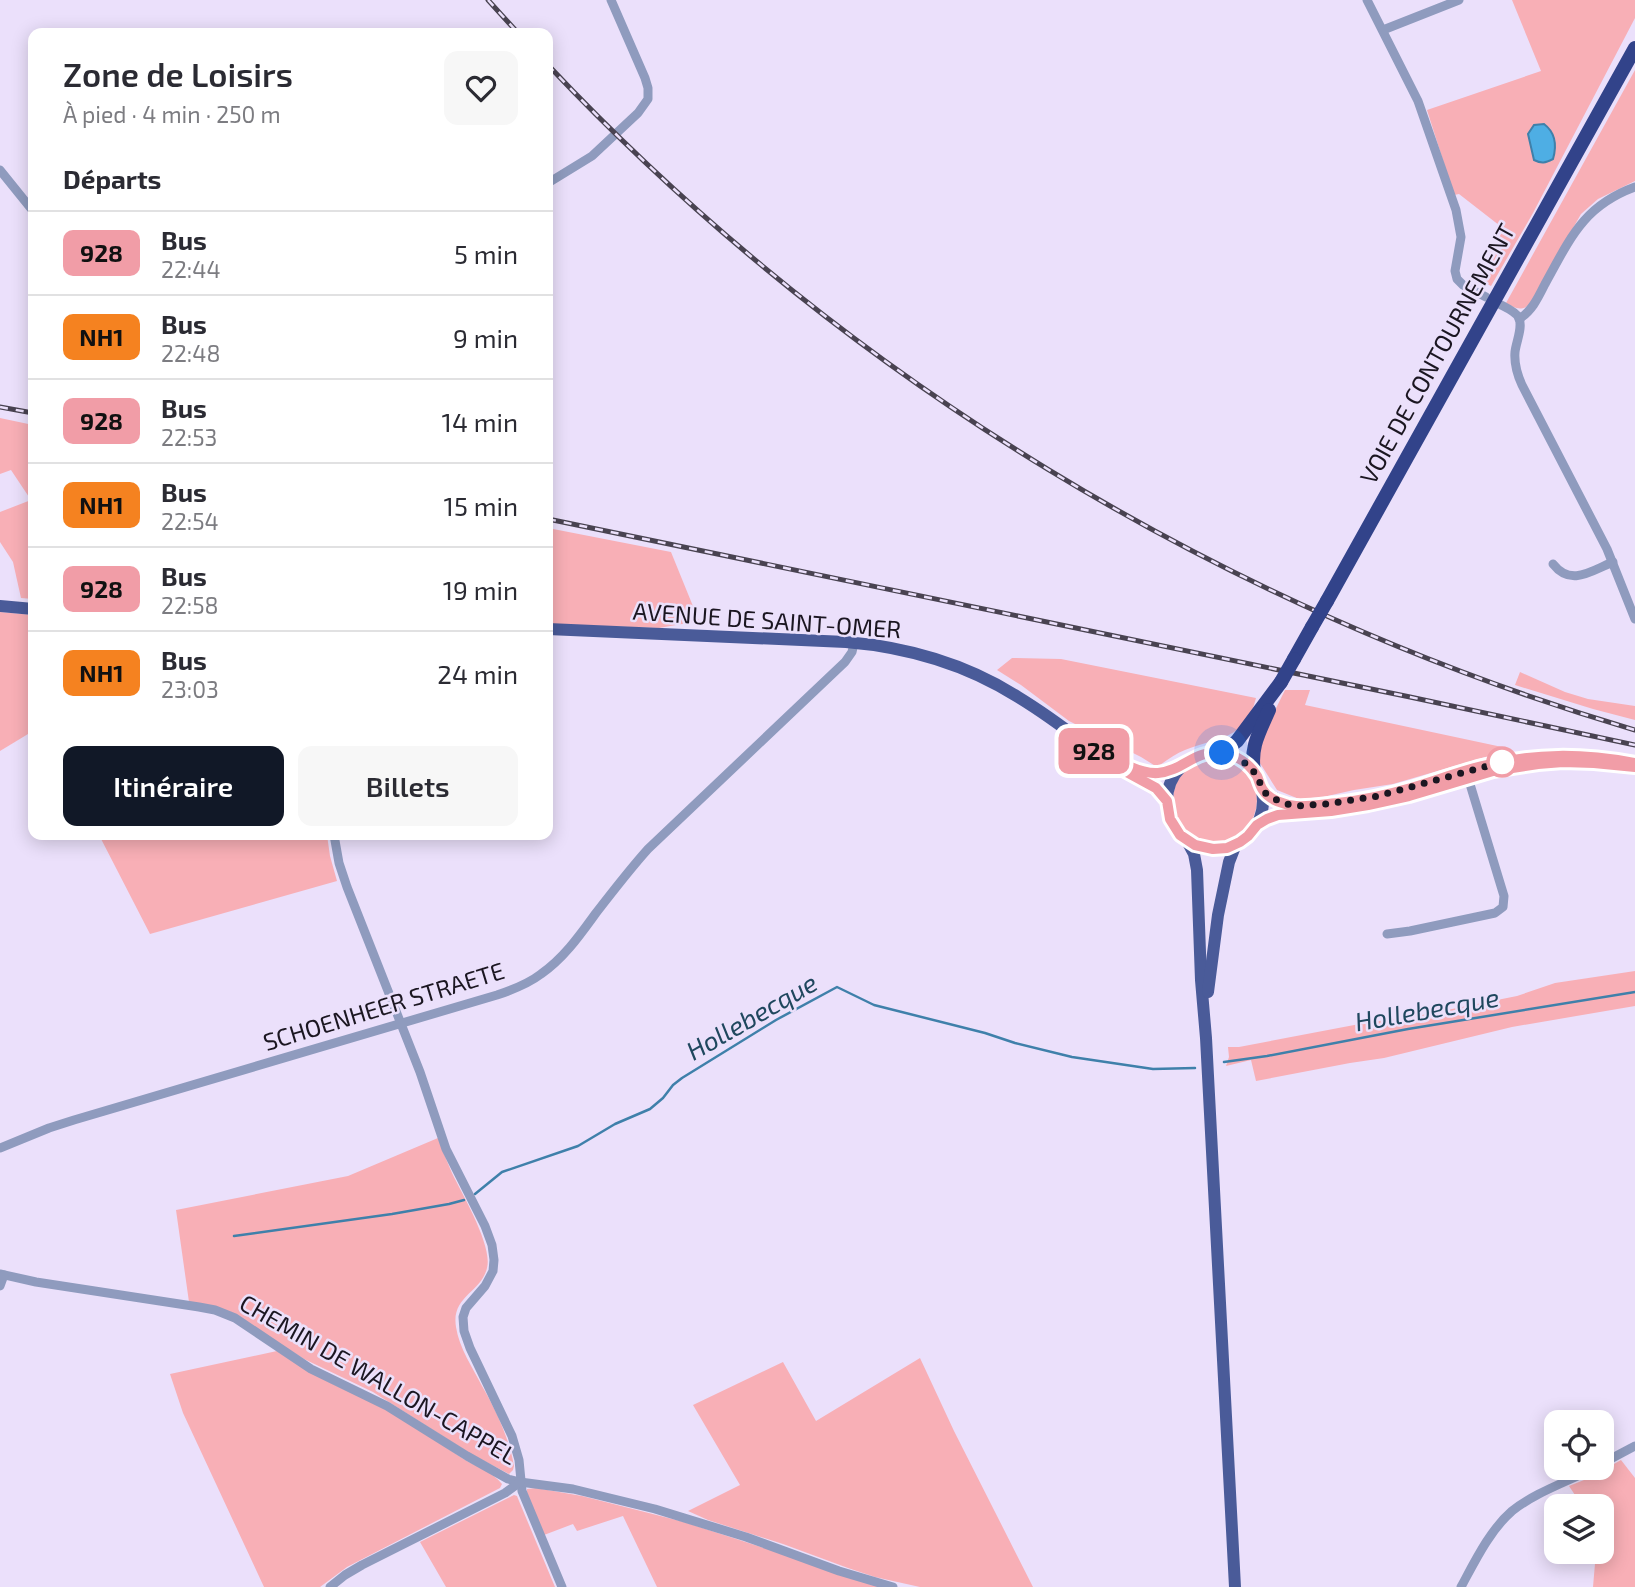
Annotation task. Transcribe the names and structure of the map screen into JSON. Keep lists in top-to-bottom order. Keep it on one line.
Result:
{"streets":{"highway":["VOIE DE CONTOURNEMENT"],"main road":["AVENUE DE SAINT-OMER"],"street":["SCHOENHEER STRAETE","CHEMIN DE WALLON-CAPPEL"]},"crossings":[["VOIE DE CONTOURNEMENT","AVENUE DE SAINT-OMER"],["AVENUE DE SAINT-OMER","SCHOENHEER STRAETE"]],"water":["Hollebecque"],"lines":["bus line 928"],"page":{"on_map":"928","heading":[["Zone de Loisirs","À pied · 4 min · 250 m"],"Départs"],"list":[{"mark":"928","name":"Bus","note":"22:44","value":"5 min"},{"mark":"NH1","name":"Bus","note":"22:48","value":"9 min"},{"mark":"928","name":"Bus","note":"22:53","value":"14 min"},{"mark":"NH1","name":"Bus","note":"22:54","value":"15 min"},{"mark":"928","name":"Bus","note":"22:58","value":"19 min"},{"mark":"NH1","name":"Bus","note":"23:03","value":"24 min"}],"buttons":["Itinéraire","Billets"]}}
